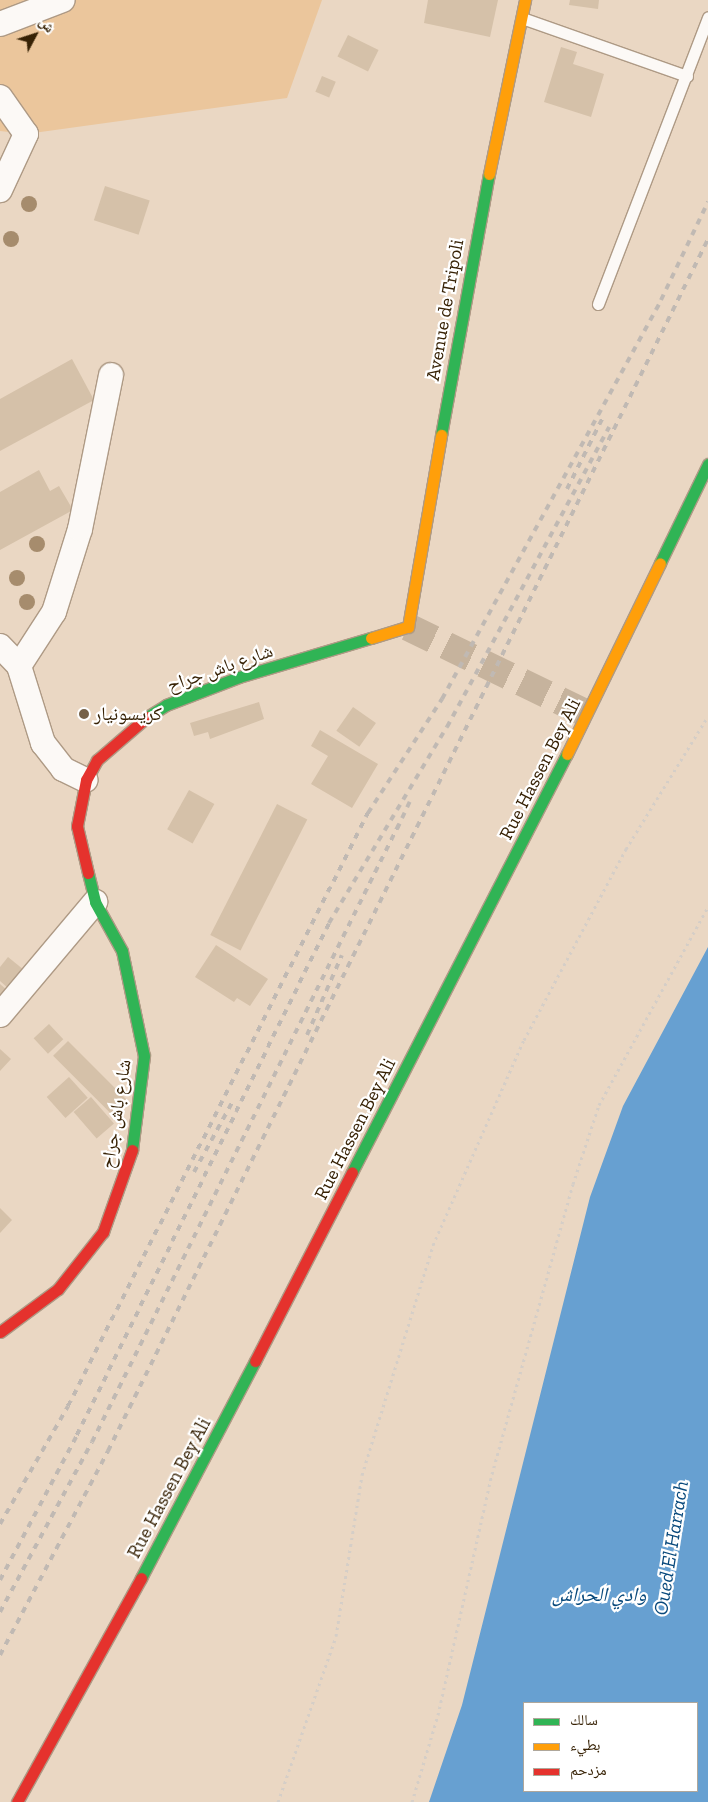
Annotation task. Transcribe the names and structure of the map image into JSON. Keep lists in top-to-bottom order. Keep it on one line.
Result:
{"streets":{"main road":["Avenue de Tripoli","شارع باش جراح","Rue Hassen Bey Ali"]},"crossings":[["Avenue de Tripoli","شارع باش جراح"]],"water":["Oued El Harrach","وادي الحراش"],"places":["كريسونيار"],"legend":["سالك","بطيء","مزدحم"],"north":"top right"}
